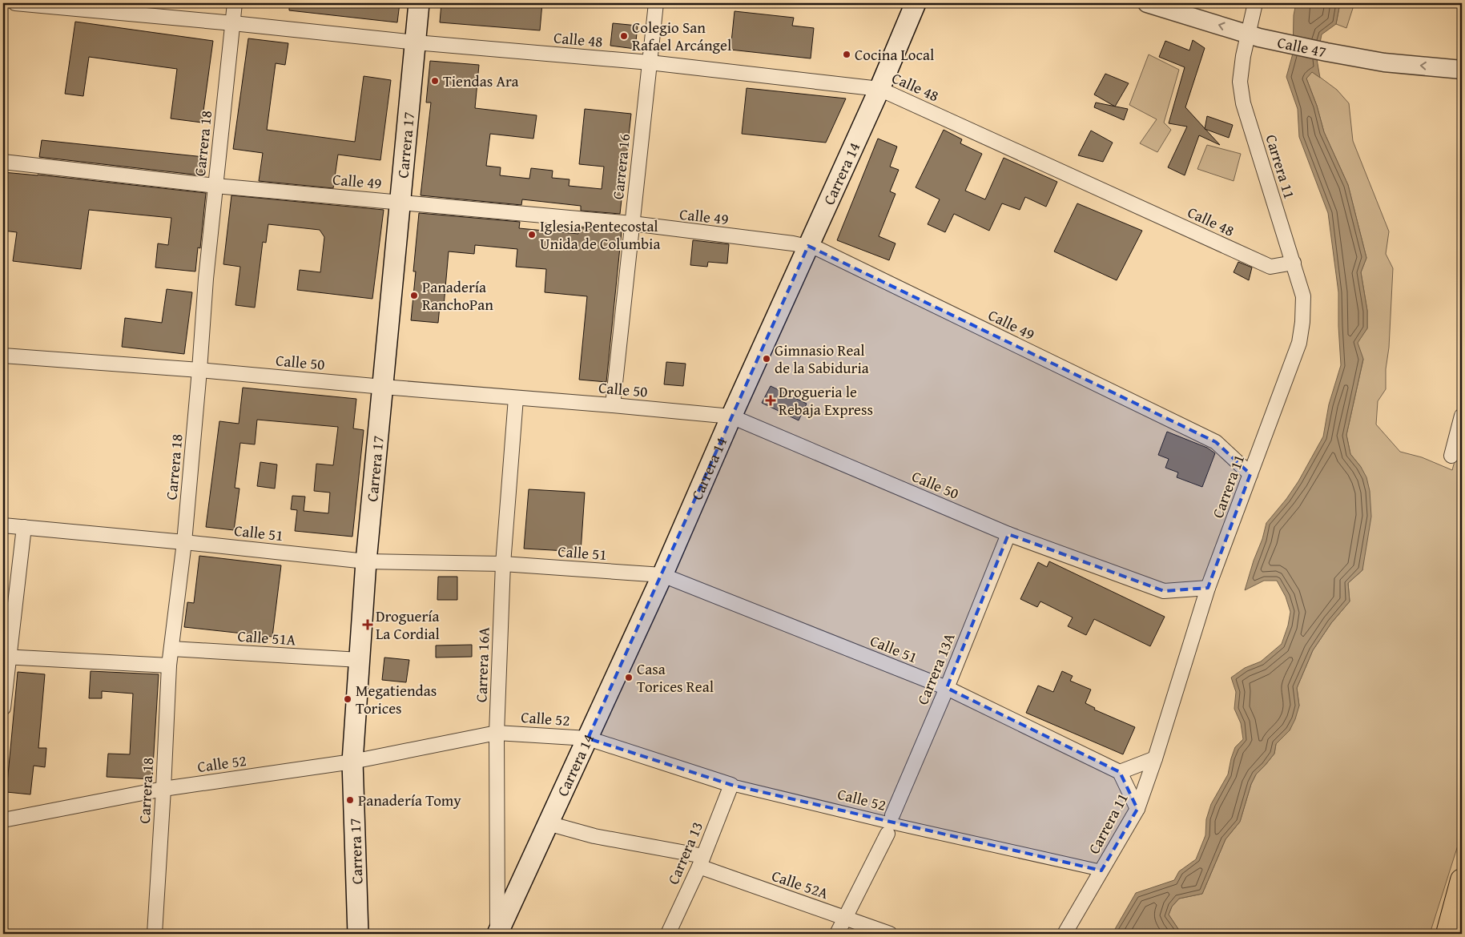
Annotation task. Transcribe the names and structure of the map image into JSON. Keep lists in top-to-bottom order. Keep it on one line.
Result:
{"streets":{"main road":["Carrera 17","Carrera 14"],"street":["Calle 48","Calle 47","Carrera 18","Carrera 16","Carrera 11","Calle 49","Calle 50","Calle 51","Calle 51A","Carrera 16A","Carrera 13A","Calle 52","Carrera 13","Calle 52A"]},"crossings":[["Calle 48","Carrera 18"],["Calle 48","Carrera 17"],["Calle 48","Carrera 16"],["Calle 48","Carrera 11"],["Calle 48","Carrera 14"],["Calle 47","Carrera 11"],["Carrera 18","Calle 49"],["Carrera 18","Calle 50"],["Carrera 18","Calle 51"],["Carrera 18","Calle 51A"],["Carrera 18","Calle 52"],["Carrera 17","Calle 49"],["Carrera 17","Calle 50"],["Carrera 17","Calle 51"],["Carrera 17","Calle 51A"],["Carrera 17","Calle 52"],["Carrera 16","Calle 49"],["Carrera 16","Calle 50"],["Carrera 11","Calle 49"],["Carrera 11","Calle 50"],["Carrera 11","Calle 52"],["Carrera 14","Calle 49"],["Carrera 14","Calle 50"],["Carrera 14","Calle 51"],["Carrera 14","Carrera 16A"],["Carrera 14","Calle 52"],["Carrera 14","Calle 52A"],["Calle 50","Carrera 16A"],["Calle 50","Carrera 13A"],["Calle 51","Carrera 16A"],["Calle 51","Carrera 13A"],["Carrera 16A","Calle 52"],["Calle 52","Carrera 13"],["Carrera 13","Calle 52A"]],"one_way":["Calle 47"],"places":{"other":["Colegio San Rafael Arcángel","Cocina Local","Tiendas Ara","Iglesia Pentecostal Unida de Columbia","Panadería RanchoPan","Gimnasio Real de la Sabiduria","Casa Torices Real","Megatiendas Torices","Panadería Tomy"],"health":["Drogueria le Rebaja Express","Droguería La Cordial"]}}
